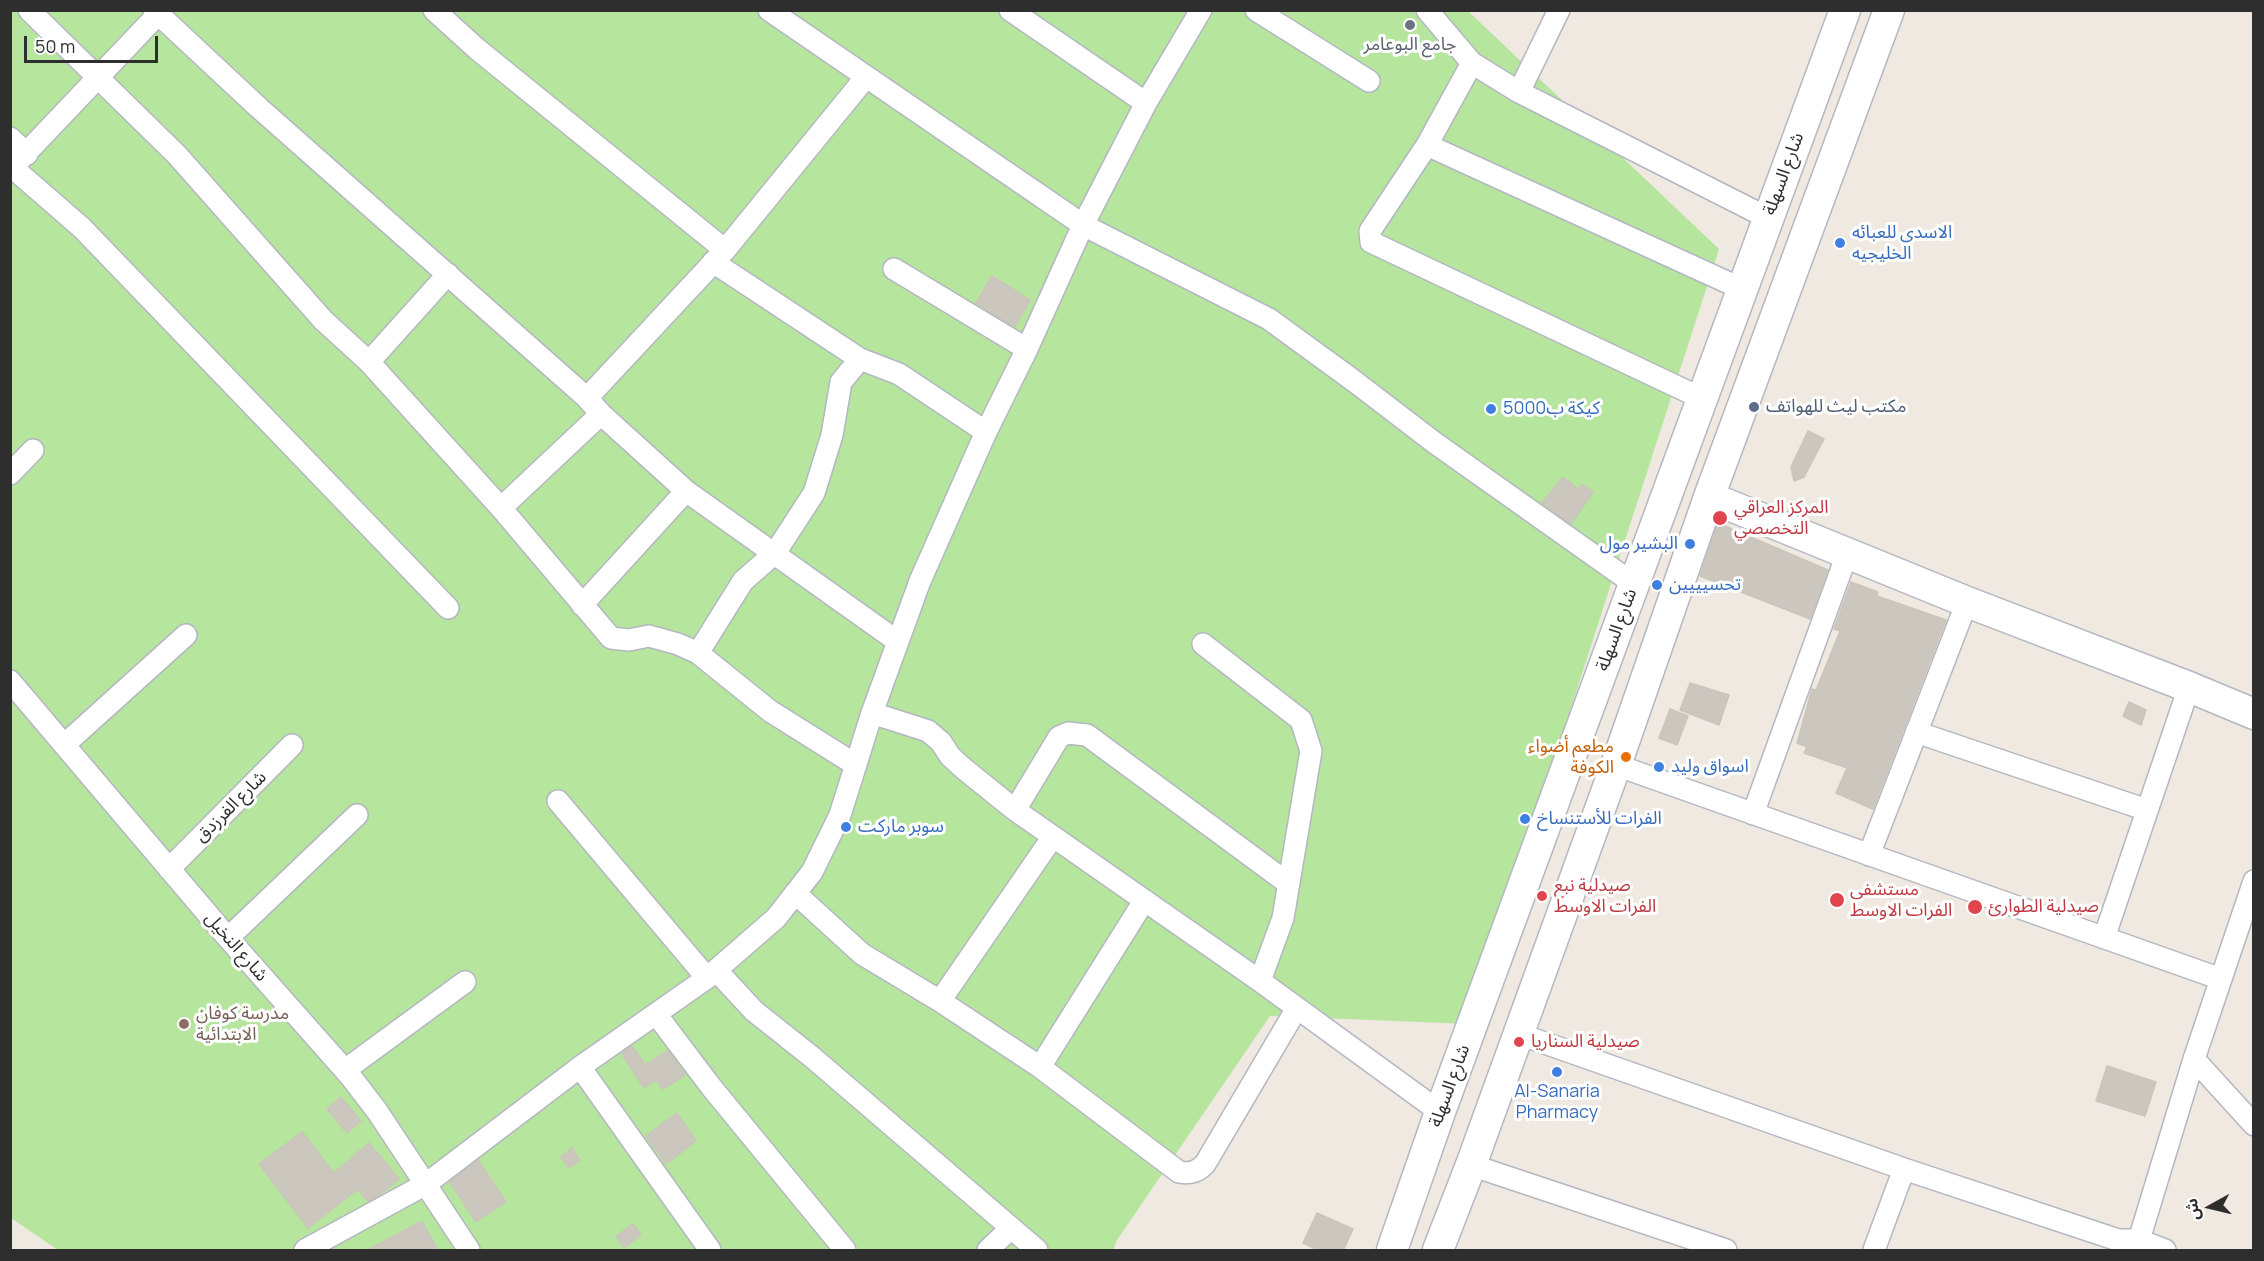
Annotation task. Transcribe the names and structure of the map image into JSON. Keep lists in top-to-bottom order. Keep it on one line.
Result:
{"streets":{"main road":["شارع السهلة"],"street":["شارع الفرزدق","شارع النخيل"]},"crossings":[["شارع الفرزدق","شارع النخيل"]],"places":["جامع البوعامر","الاسدي للعبائه الخليجيه","مكتب ليث للهواتف","كيكة ب5000","المركز العراقي التخصصي","البشير مول","تحسيييين","مطعم أضواء الكوفة","اسواق وليد","الفرات للأستنساخ","سوبر ماركت","صيدلية نبع الفرات الاوسط","مستشفى الفرات الاوسط","صيدلية الطوارئ","مدرسة كوفان الابتدائية","صيدلية السناريا","Al-Sanaria Pharmacy"],"scale_bar":"50 m","north":"left"}
